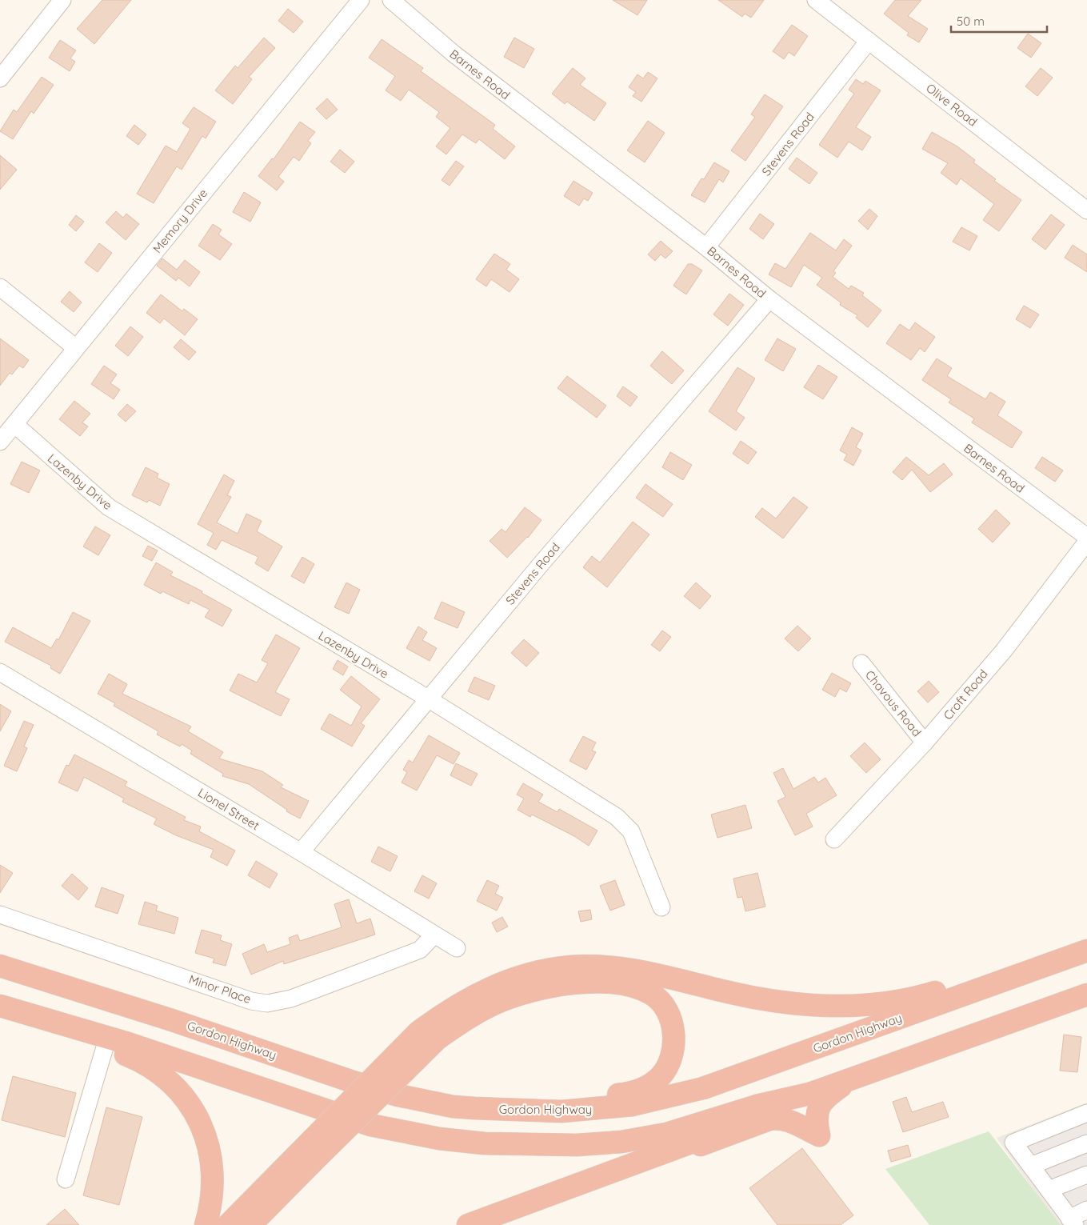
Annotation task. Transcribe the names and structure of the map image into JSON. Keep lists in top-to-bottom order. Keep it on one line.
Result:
{"streets":{"highway":["Gordon Highway"],"street":["Barnes Road","Olive Road","Stevens Road","Memory Drive","Lazenby Drive","Croft Road","Chavous Road","Lionel Street","Minor Place"]},"crossings":[["Barnes Road","Stevens Road"],["Olive Road","Stevens Road"],["Stevens Road","Lazenby Drive"],["Stevens Road","Lionel Street"],["Memory Drive","Lazenby Drive"],["Croft Road","Chavous Road"],["Lionel Street","Minor Place"]],"scale_bar":"50 m"}
